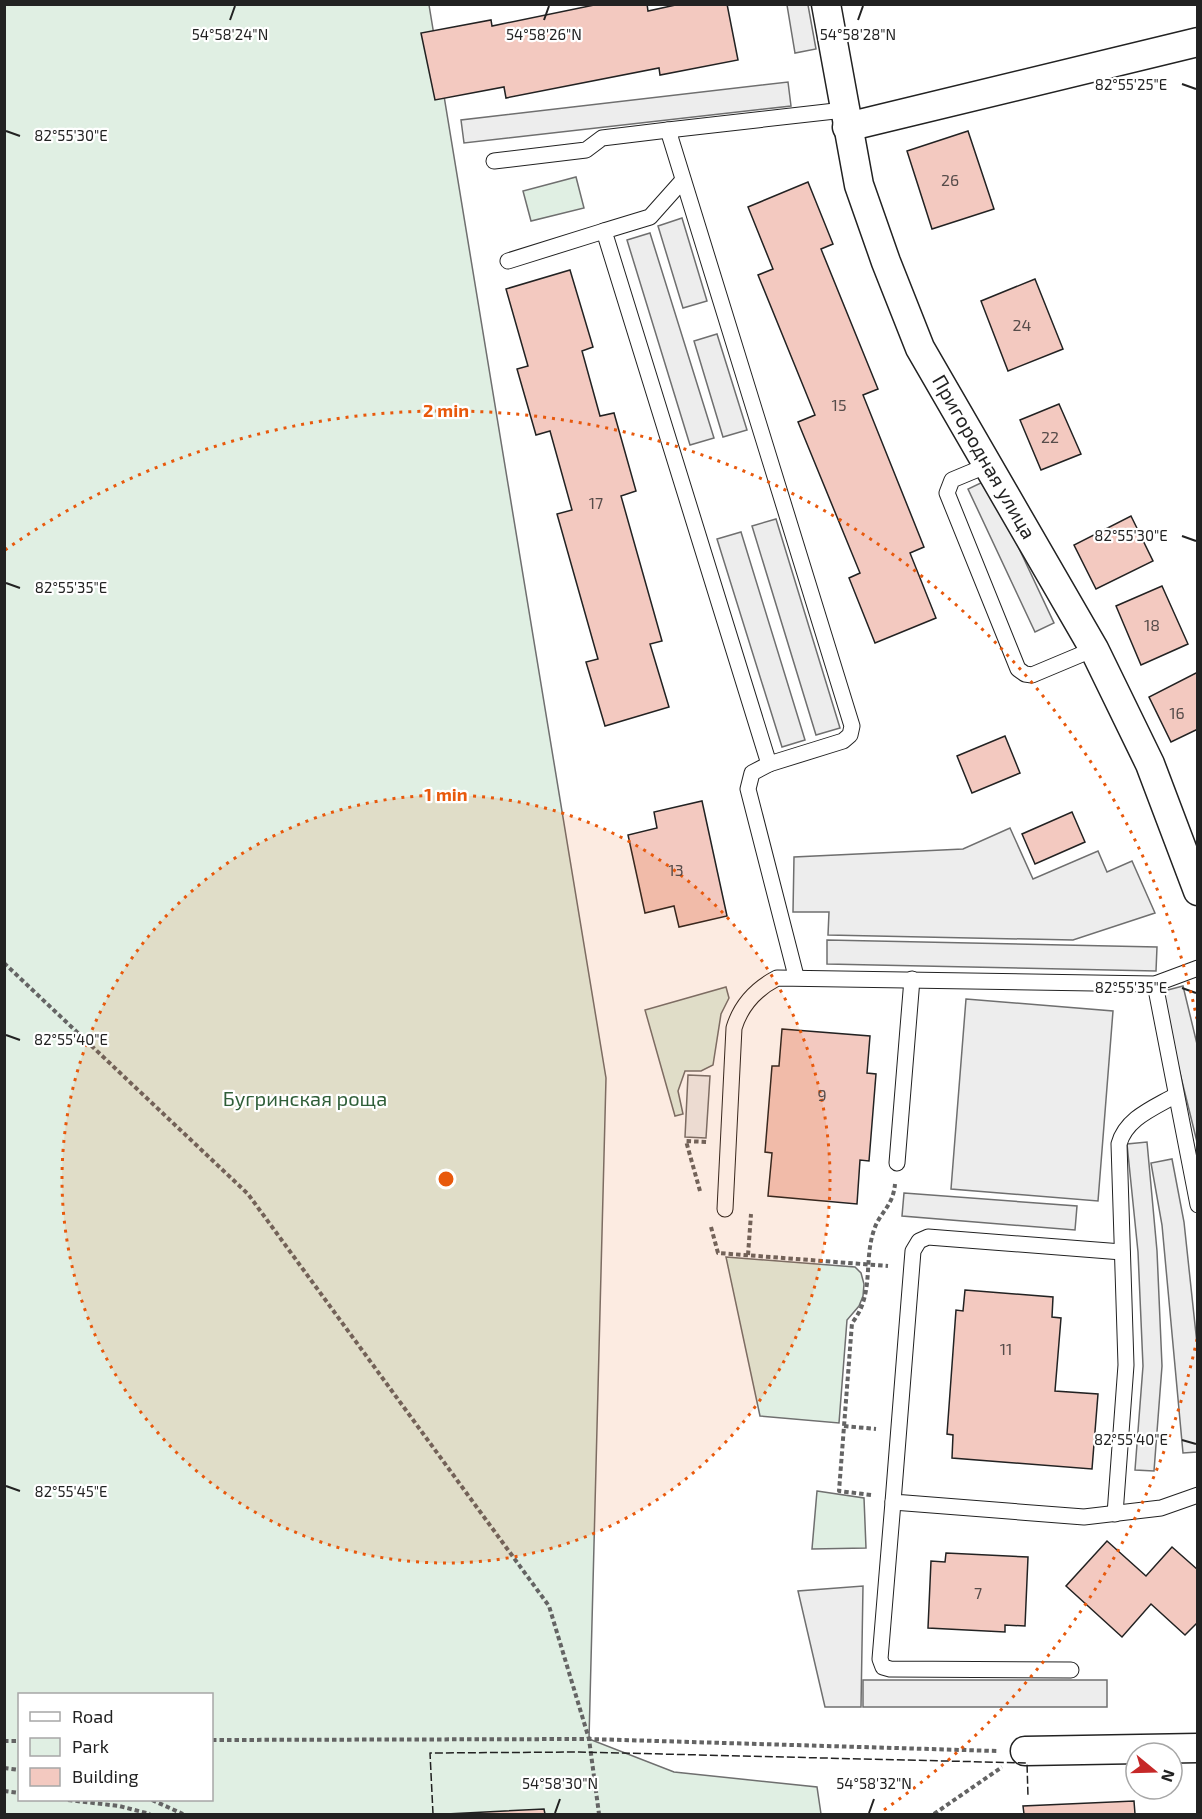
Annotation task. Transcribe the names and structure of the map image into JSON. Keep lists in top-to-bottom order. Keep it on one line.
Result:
{"streets":{"street":["Пригородная улица"]},"parks":["Бугринская роща"],"house_numbers":["26","24","15","22","17","18","16","13","9","11","7"],"legend":["Road","Park","Building"],"north":"right","coordinates":["54°58'24\"N","54°58'26\"N","54°58'28\"N","82°55'25\"E","82°55'30\"E","82°55'35\"E","82°55'40\"E","82°55'45\"E","54°58'30\"N","54°58'32\"N"],"rings":["2 min","1 min"]}
